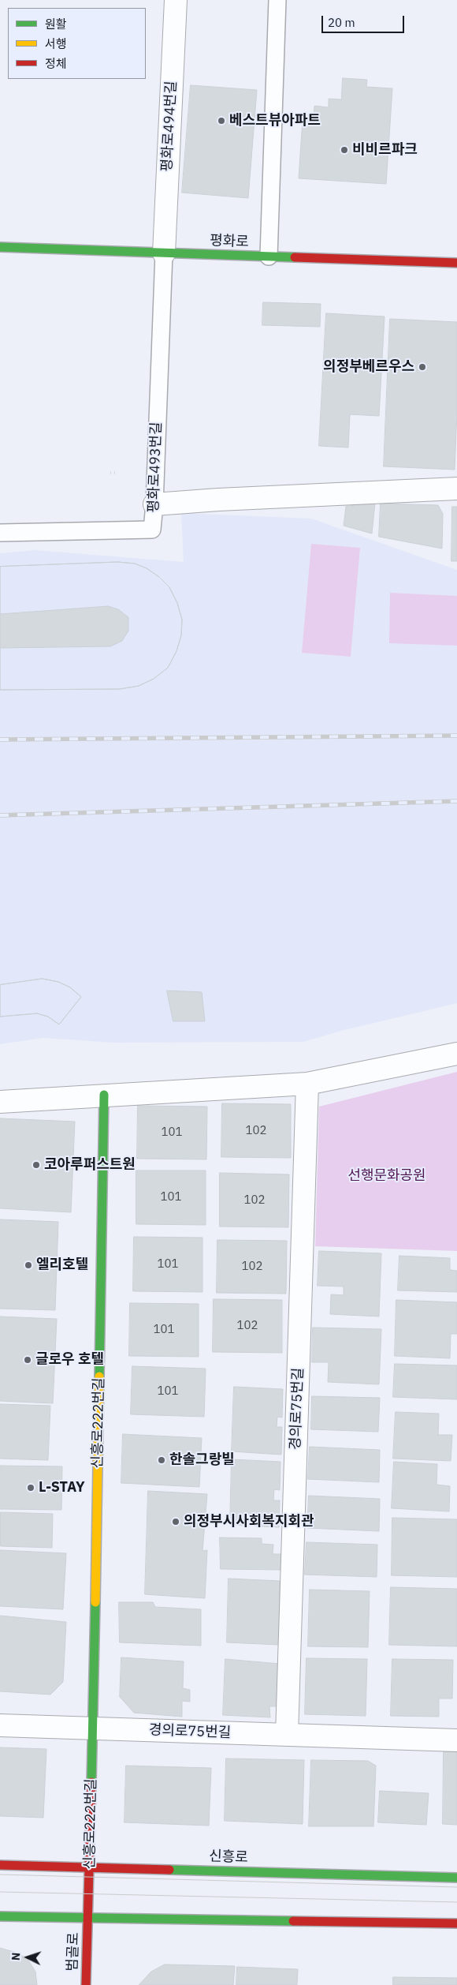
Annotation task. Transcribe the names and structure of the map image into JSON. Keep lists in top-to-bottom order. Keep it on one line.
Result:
{"streets":{"street":["평화로494번길","평화로","경의로75번길","신흥로222번길","신흥로","범골로"],"lane":["평화로493번길"]},"crossings":[["평화로494번길","평화로"],["평화로494번길","평화로493번길"],["평화로","평화로493번길"],["경의로75번길","신흥로222번길"],["신흥로222번길","신흥로"],["신흥로222번길","범골로"]],"parks":["선행문화공원"],"places":["베스트뷰아파트","비비르파크","의정부베르우스","코아루퍼스트원","엘리호텔","글로우 호텔","한솔그랑빌","L-STAY","의정부시사회복지회관"],"house_numbers":["102","101","101","102","101","102","102","101","101"],"legend":["원활","서행","정체"],"scale_bar":"20 m","north":"left"}
